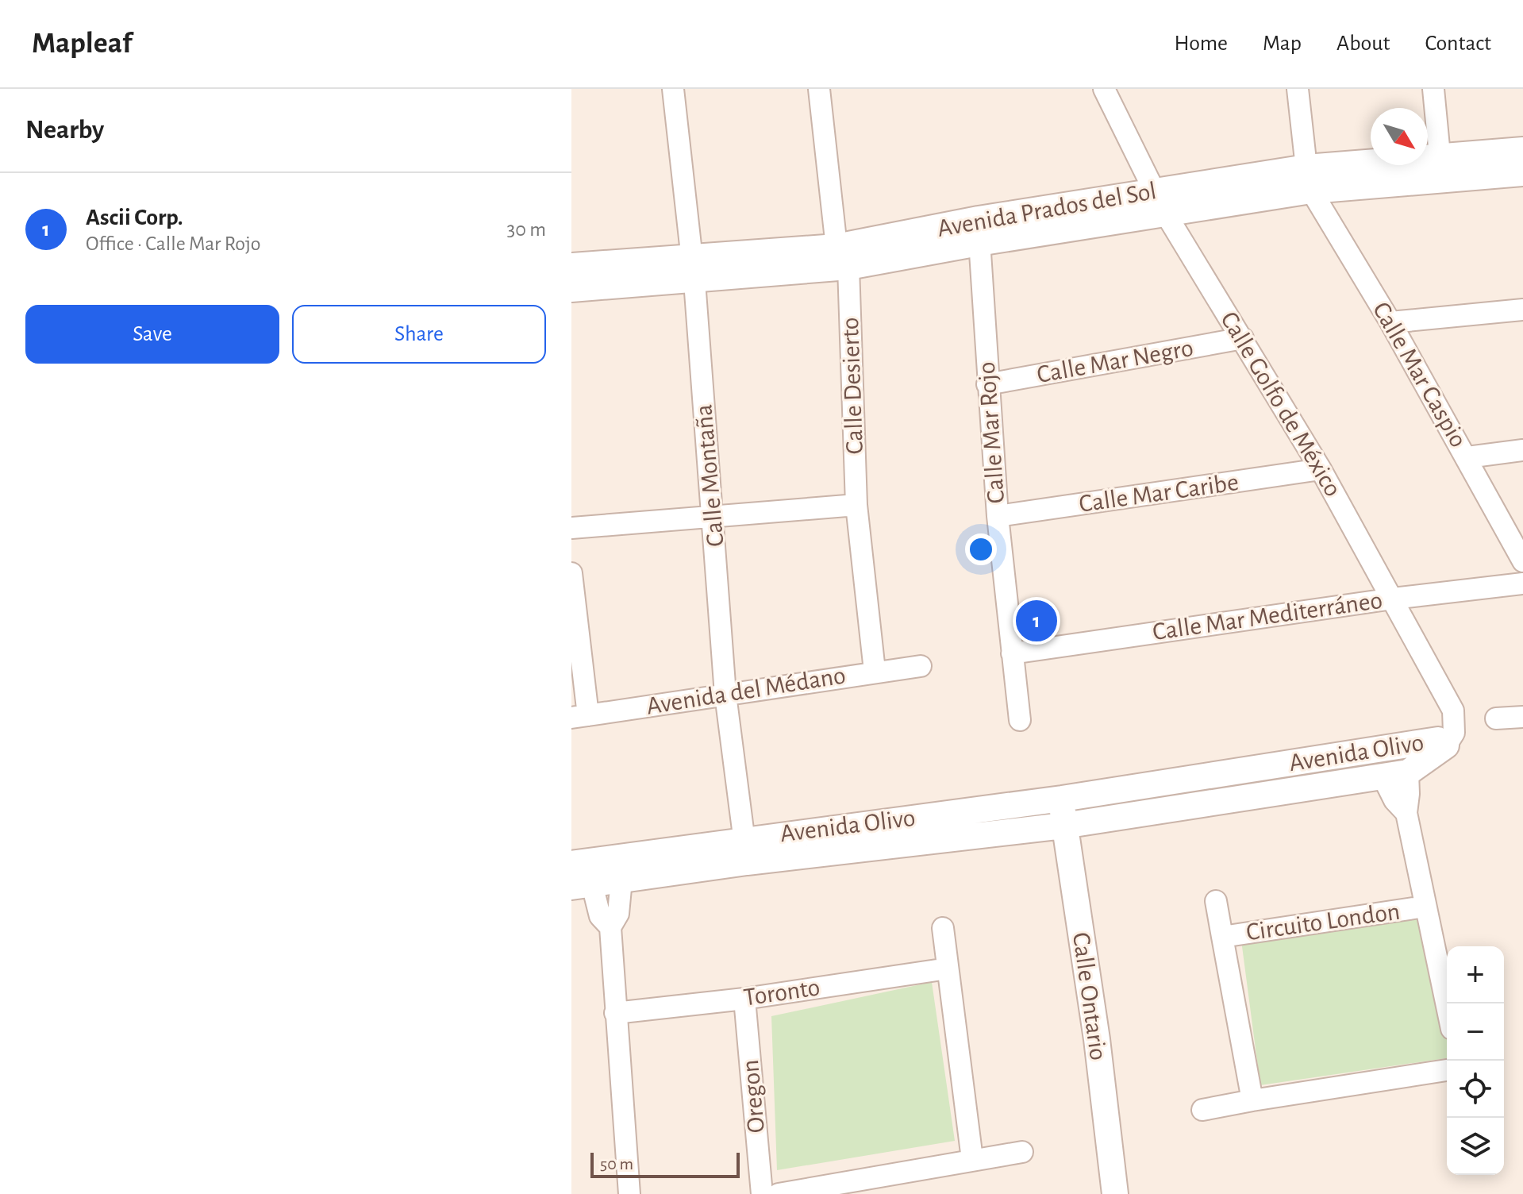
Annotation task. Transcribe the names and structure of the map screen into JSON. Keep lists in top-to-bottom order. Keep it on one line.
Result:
{"streets":{"street":["Avenida Prados del Sol","Calle Mar Negro","Calle Mar Caspio","Calle Desierto","Calle Golfo de México","Calle Mar Rojo","Calle Montaña","Calle Mar Caribe","Calle Mar Mediterráneo","Avenida del Médano","Avenida Olivo","Circuito London","Toronto","Calle Ontario","Oregon"]},"crossings":[["Avenida Prados del Sol","Calle Mar Caspio"],["Avenida Prados del Sol","Calle Desierto"],["Avenida Prados del Sol","Calle Golfo de México"],["Avenida Prados del Sol","Calle Mar Rojo"],["Avenida Prados del Sol","Calle Montaña"],["Calle Mar Negro","Calle Golfo de México"],["Calle Mar Negro","Calle Mar Rojo"],["Calle Desierto","Avenida del Médano"],["Calle Golfo de México","Calle Mar Caribe"],["Calle Golfo de México","Calle Mar Mediterráneo"],["Calle Golfo de México","Avenida Olivo"],["Calle Mar Rojo","Calle Mar Caribe"],["Calle Mar Rojo","Calle Mar Mediterráneo"],["Calle Montaña","Avenida del Médano"],["Calle Montaña","Avenida Olivo"],["Avenida Olivo","Circuito London"],["Avenida Olivo","Calle Ontario"],["Toronto","Oregon"]],"scale_bar":"50 m","north":"bottom right","page":{"header":"Mapleaf","nav":["Home","Map","About","Contact"],"heading":"Nearby","list":[{"mark":"1","name":"Ascii Corp.","note":"Office · Calle Mar Rojo","value":"30 m"}],"buttons":["Save","Share"],"pins":"1","map_buttons":["+","−"],"scale":"50 m"}}
